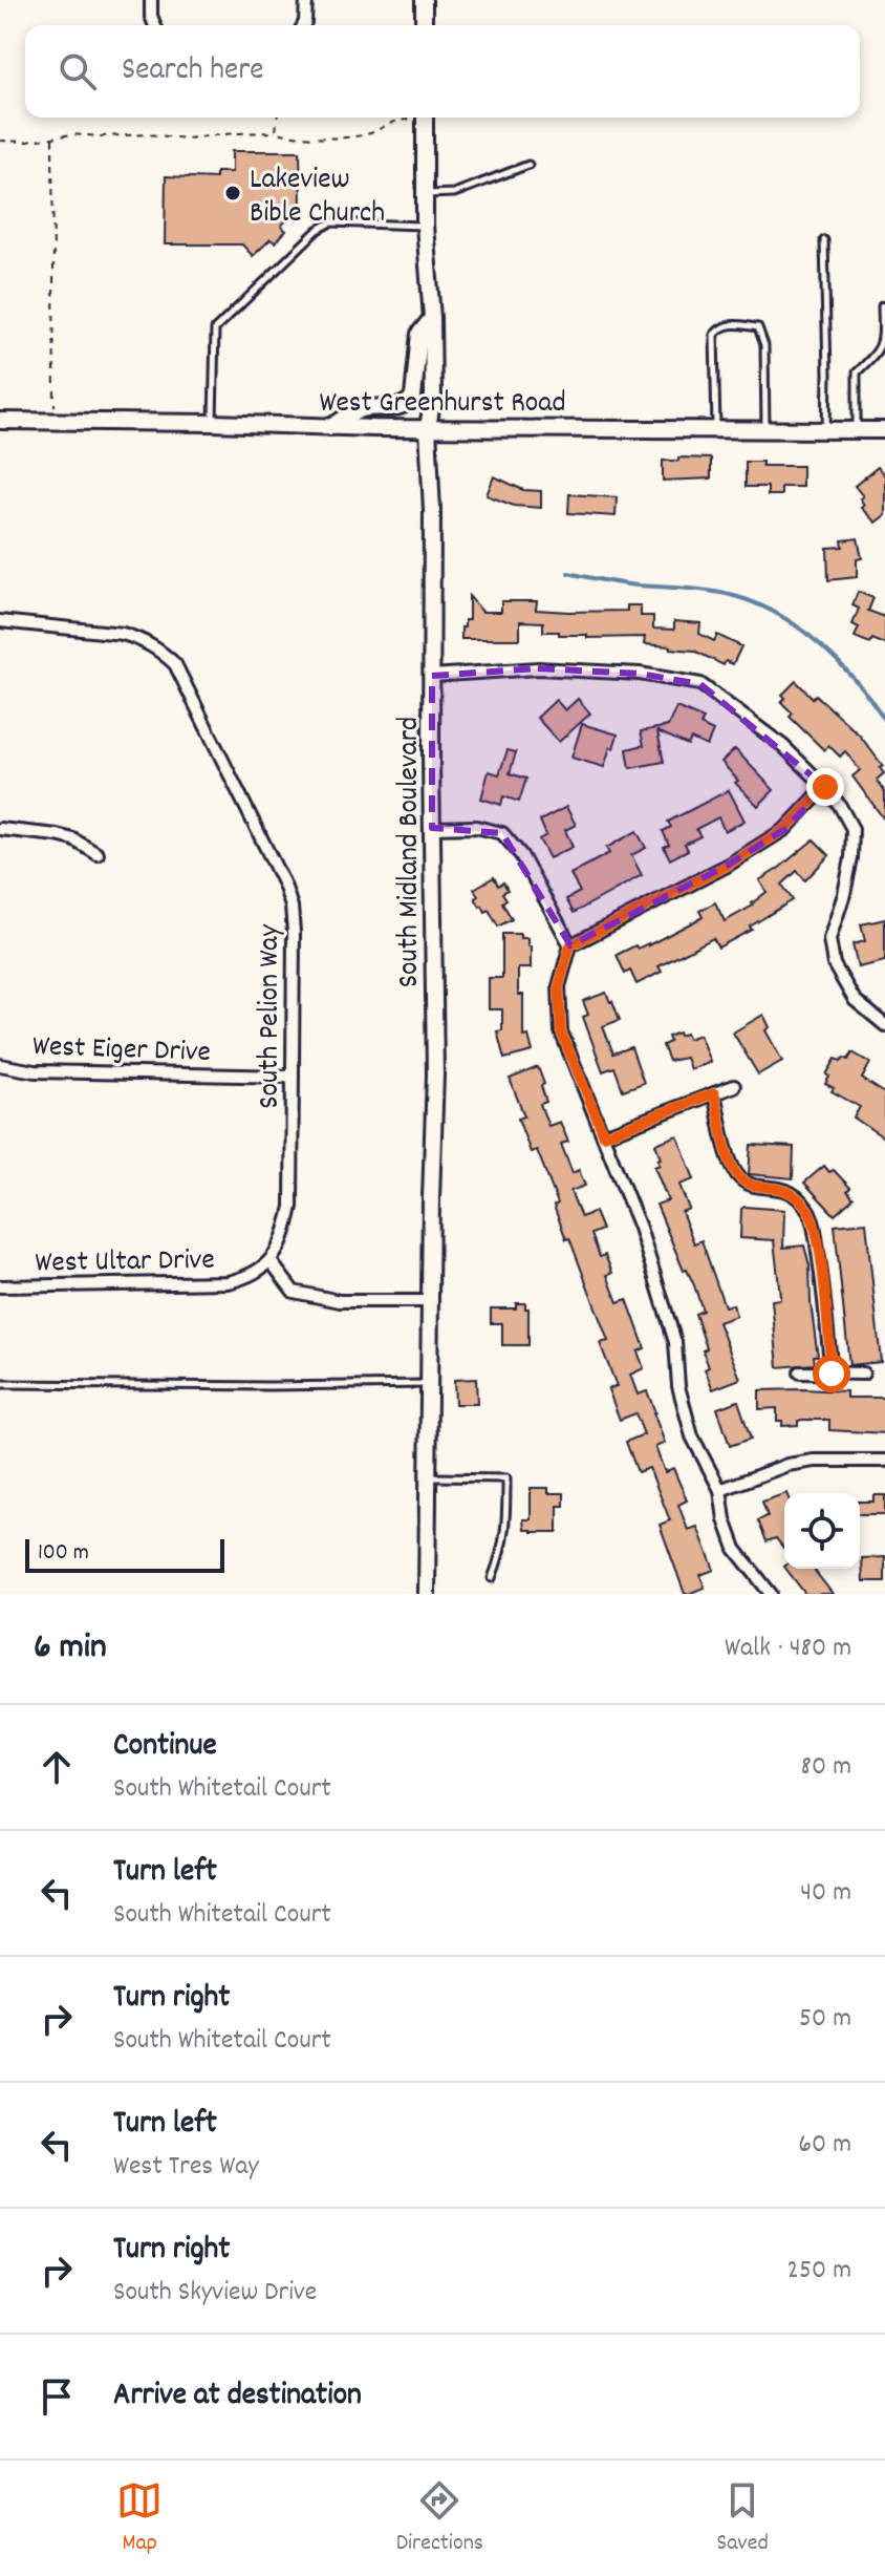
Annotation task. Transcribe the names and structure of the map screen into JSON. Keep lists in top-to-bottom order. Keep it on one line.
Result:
{"streets":{"main road":["West Greenhurst Road","South Midland Boulevard"],"street":["South Pelion Way","West Eiger Drive","West Ultar Drive"]},"crossings":[["West Greenhurst Road","South Midland Boulevard"],["South Pelion Way","West Eiger Drive"],["South Pelion Way","West Ultar Drive"]],"places":["Lakeview Bible Church"],"scale_bar":"100 m","page":{"search":"Search here","scale":"100 m","heading":["6 min","Walk · 480 m"],"list":[["Continue","South Whitetail Court","80 m"],["Turn left","South Whitetail Court","40 m"],["Turn right","South Whitetail Court","50 m"],["Turn left","West Tres Way","60 m"],["Turn right","South Skyview Drive","250 m"],"Arrive at destination"],"nav":["Map","Directions","Saved"]}}
